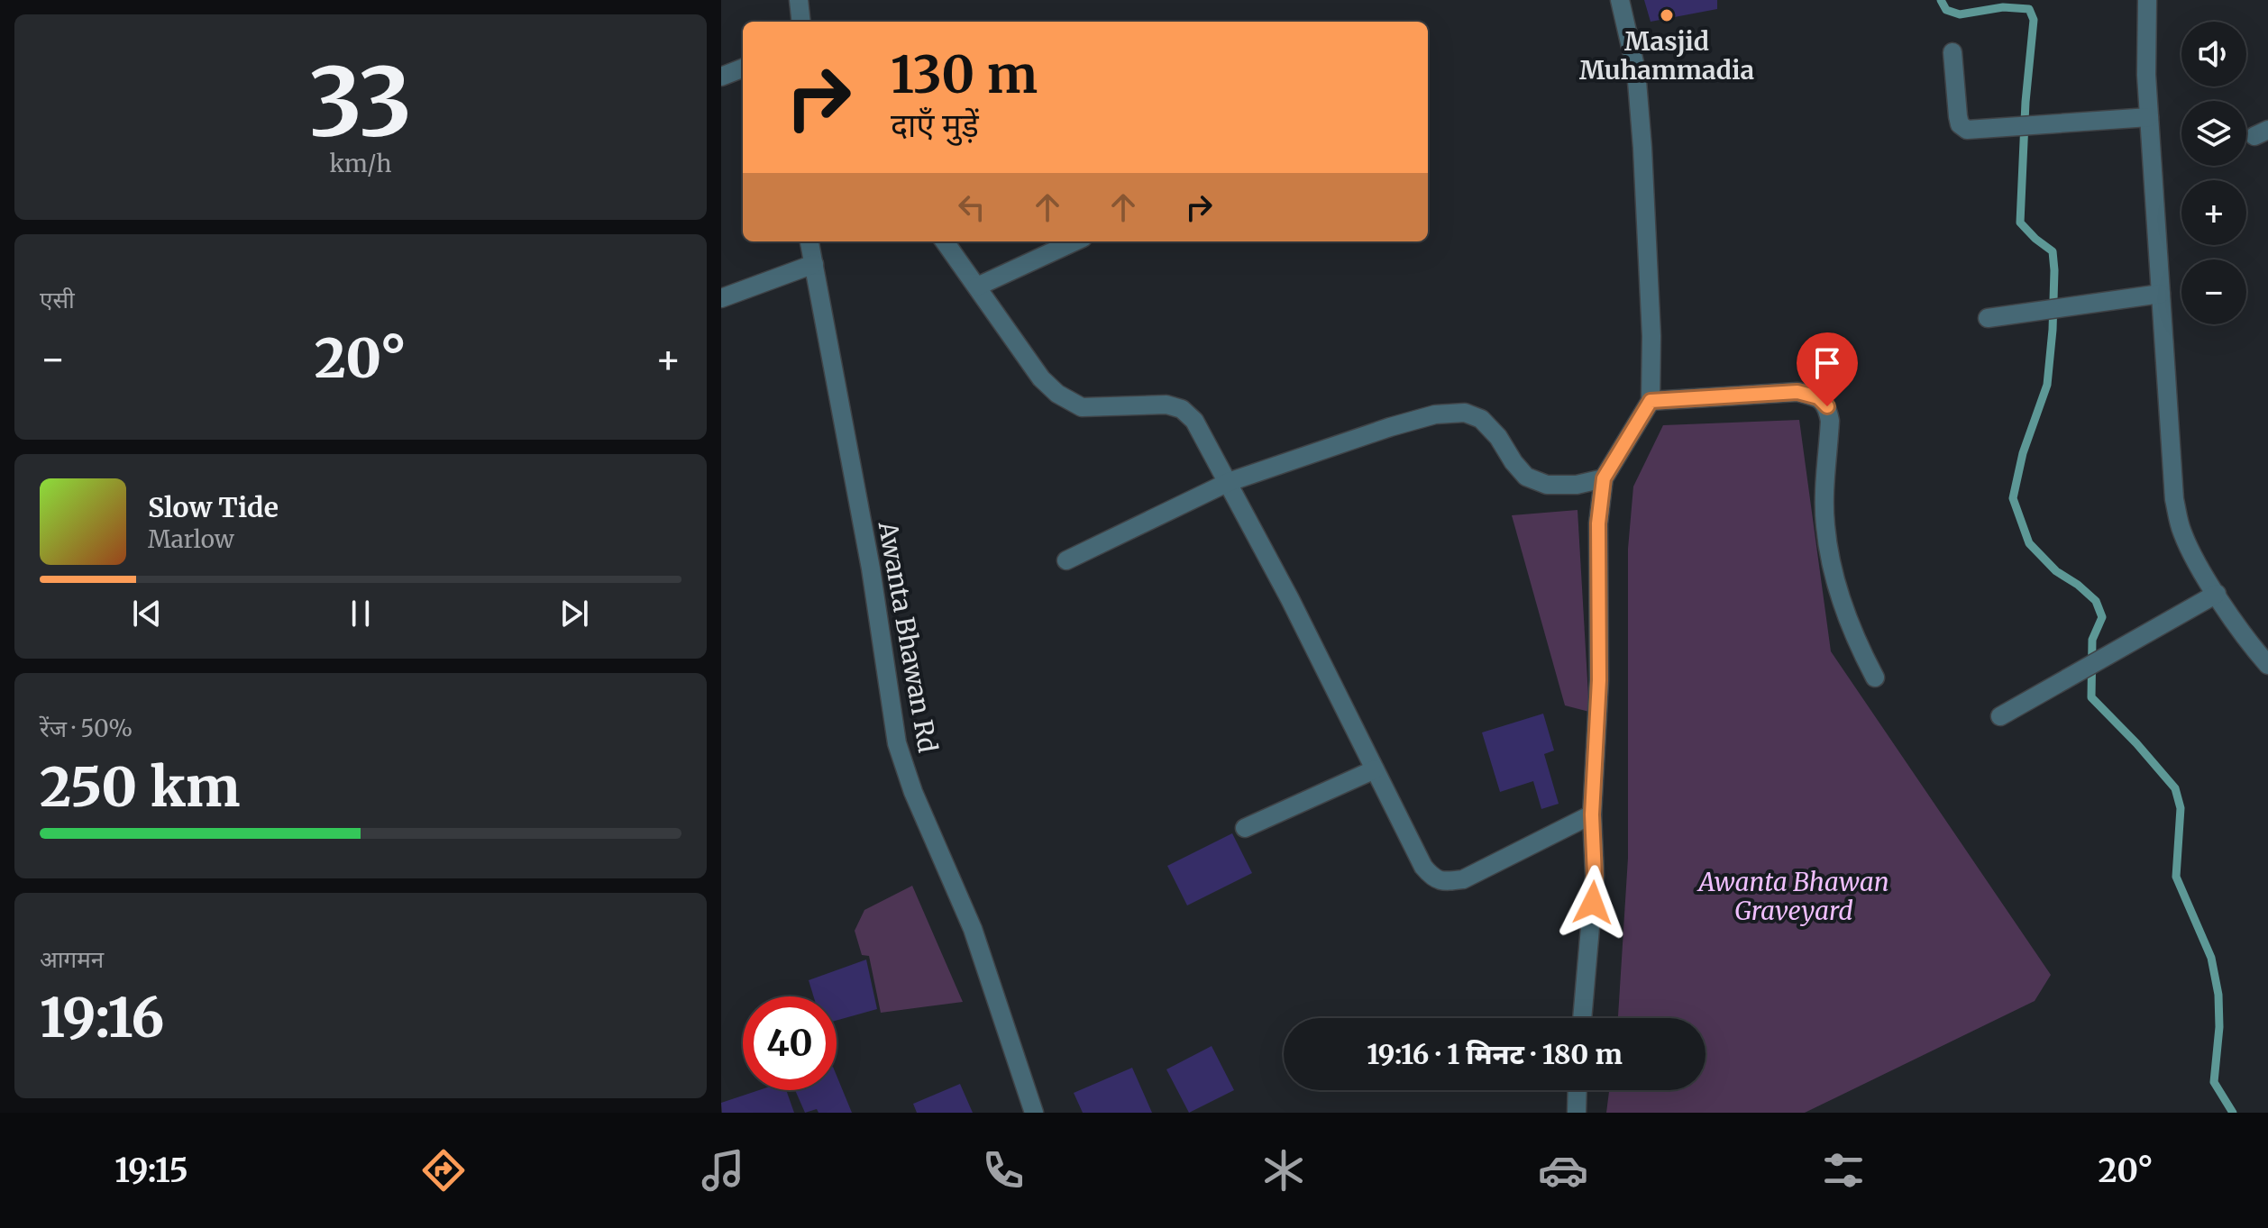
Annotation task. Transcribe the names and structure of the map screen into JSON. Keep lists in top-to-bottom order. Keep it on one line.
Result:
{"streets":{"street":["Awanta Bhawan Rd"]},"parks":["Awanta Bhawan Graveyard"],"places":["Masjid Muhammadia"],"page":{"tile":[["33","km/h"],"एसी",["रेंज · 50%","250 km"],["आगमन","19:16"]],"map_buttons":["+","−"],"turn":["130 m","दाएँ मुड़ें"],"heat":["−","20°","+"],"song":["Slow Tide","Marlow"],"limit":"40","trip":"19:16 · 1 मिनट · 180 m","tabs":["19:15","20°"]}}
